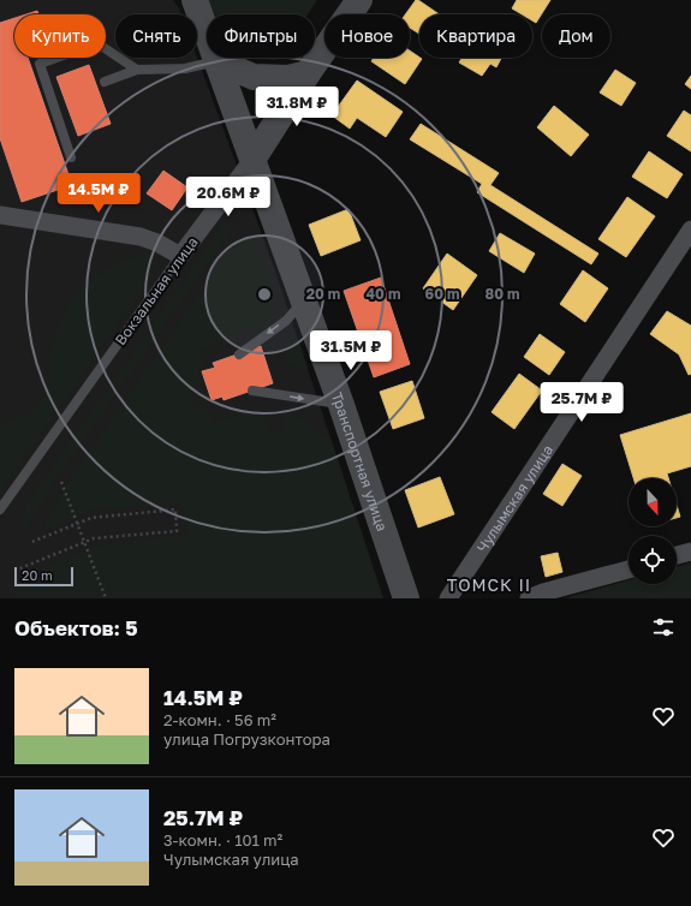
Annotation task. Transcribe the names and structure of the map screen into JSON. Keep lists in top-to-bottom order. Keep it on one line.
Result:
{"streets":{"main road":["Вокзальная улица","Транспортная улица"],"street":["Чулымская улица"]},"crossings":[["Вокзальная улица","Транспортная улица"]],"districts":["ТОМСК II"],"scale_bar":"20 m","north":"bottom","page":{"chip":["Купить","Снять","Фильтры","Новое","Квартира","Дом"],"price":["31.8M ₽","14.5M ₽","20.6M ₽","31.5M ₽","25.7M ₽"],"scale":"20 m","heading":"Объектов: 5","list":[{"name":"14.5M ₽","note":"2-комн. · 56 m² · улица Погрузконтора"},{"name":"25.7M ₽","note":"3-комн. · 101 m² · Чулымская улица"}]},"rings":["20 m","40 m","60 m","80 m"]}
